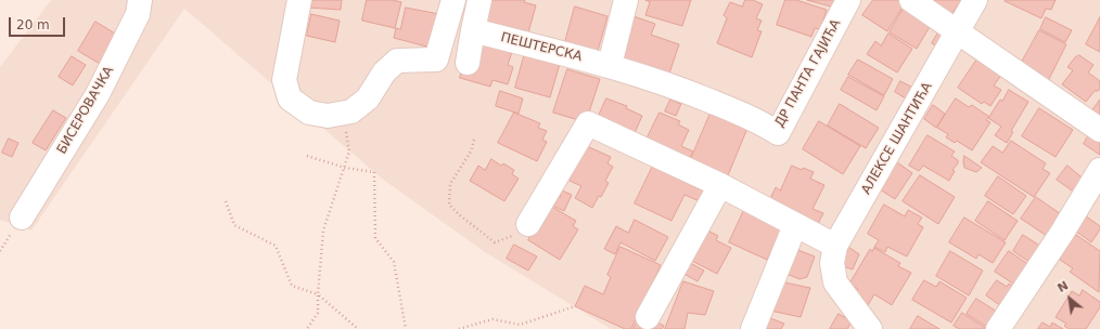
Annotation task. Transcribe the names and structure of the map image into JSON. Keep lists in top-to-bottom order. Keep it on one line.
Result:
{"streets":{"street":["ПЕШТЕРСКА","ДР ПАНТА ГАЈИЋА","БИСЕРОВАЧКА","АЛЕКСЕ ШАНТИЋА"]},"crossings":[["ПЕШТЕРСКА","ДР ПАНТА ГАЈИЋА"]],"scale_bar":"20 m","north":"top left"}
